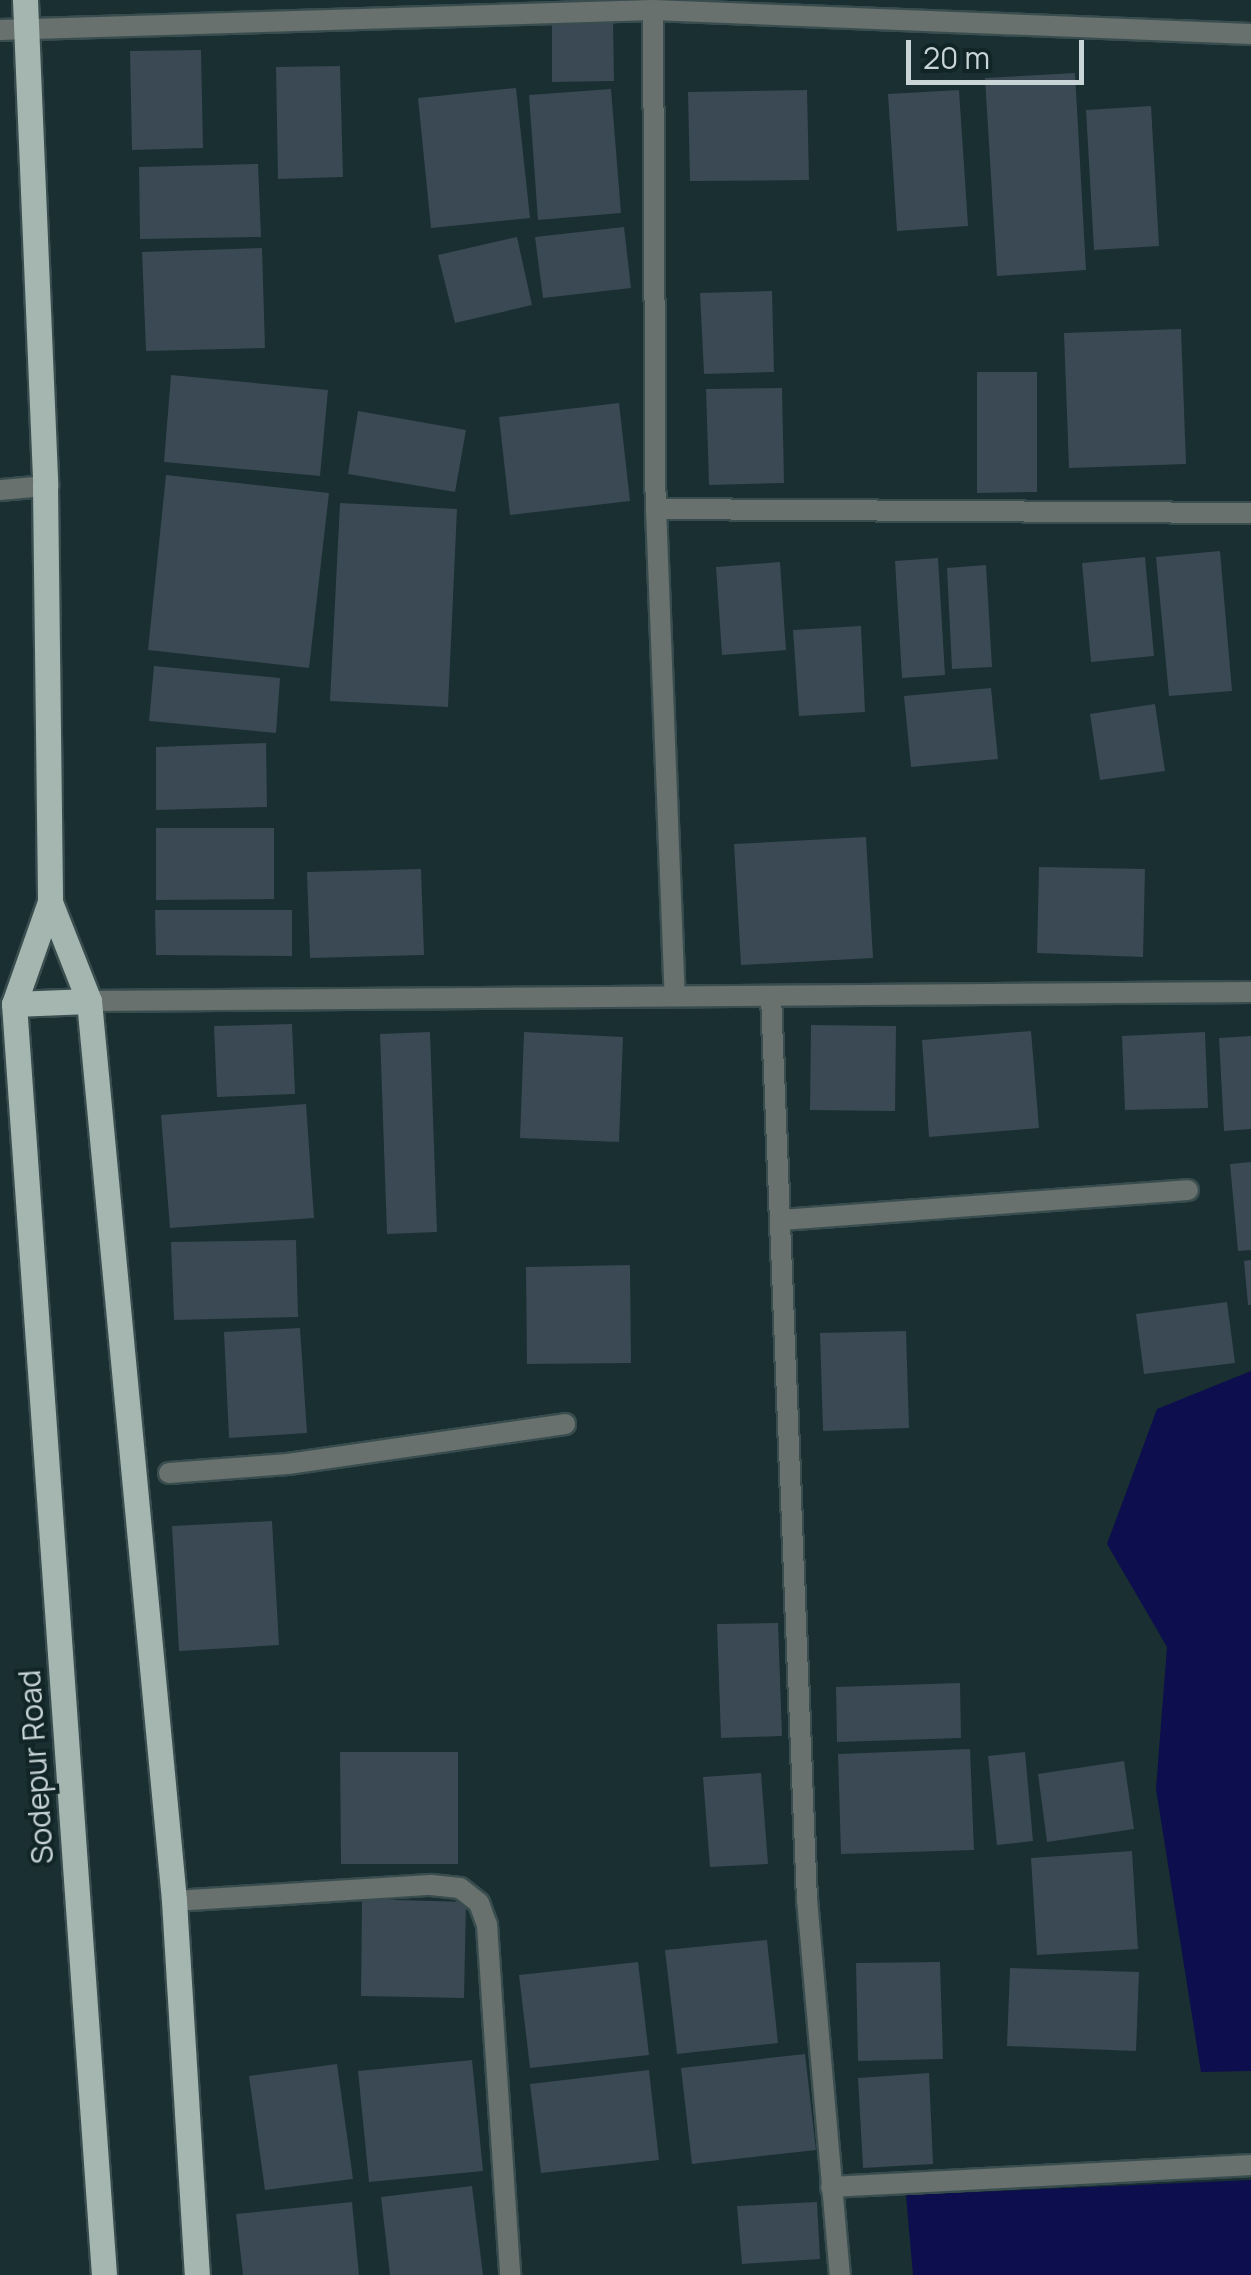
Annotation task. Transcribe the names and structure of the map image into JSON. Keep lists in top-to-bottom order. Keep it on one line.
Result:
{"streets":{"main road":["Sodepur Road"]},"scale_bar":"20 m"}
